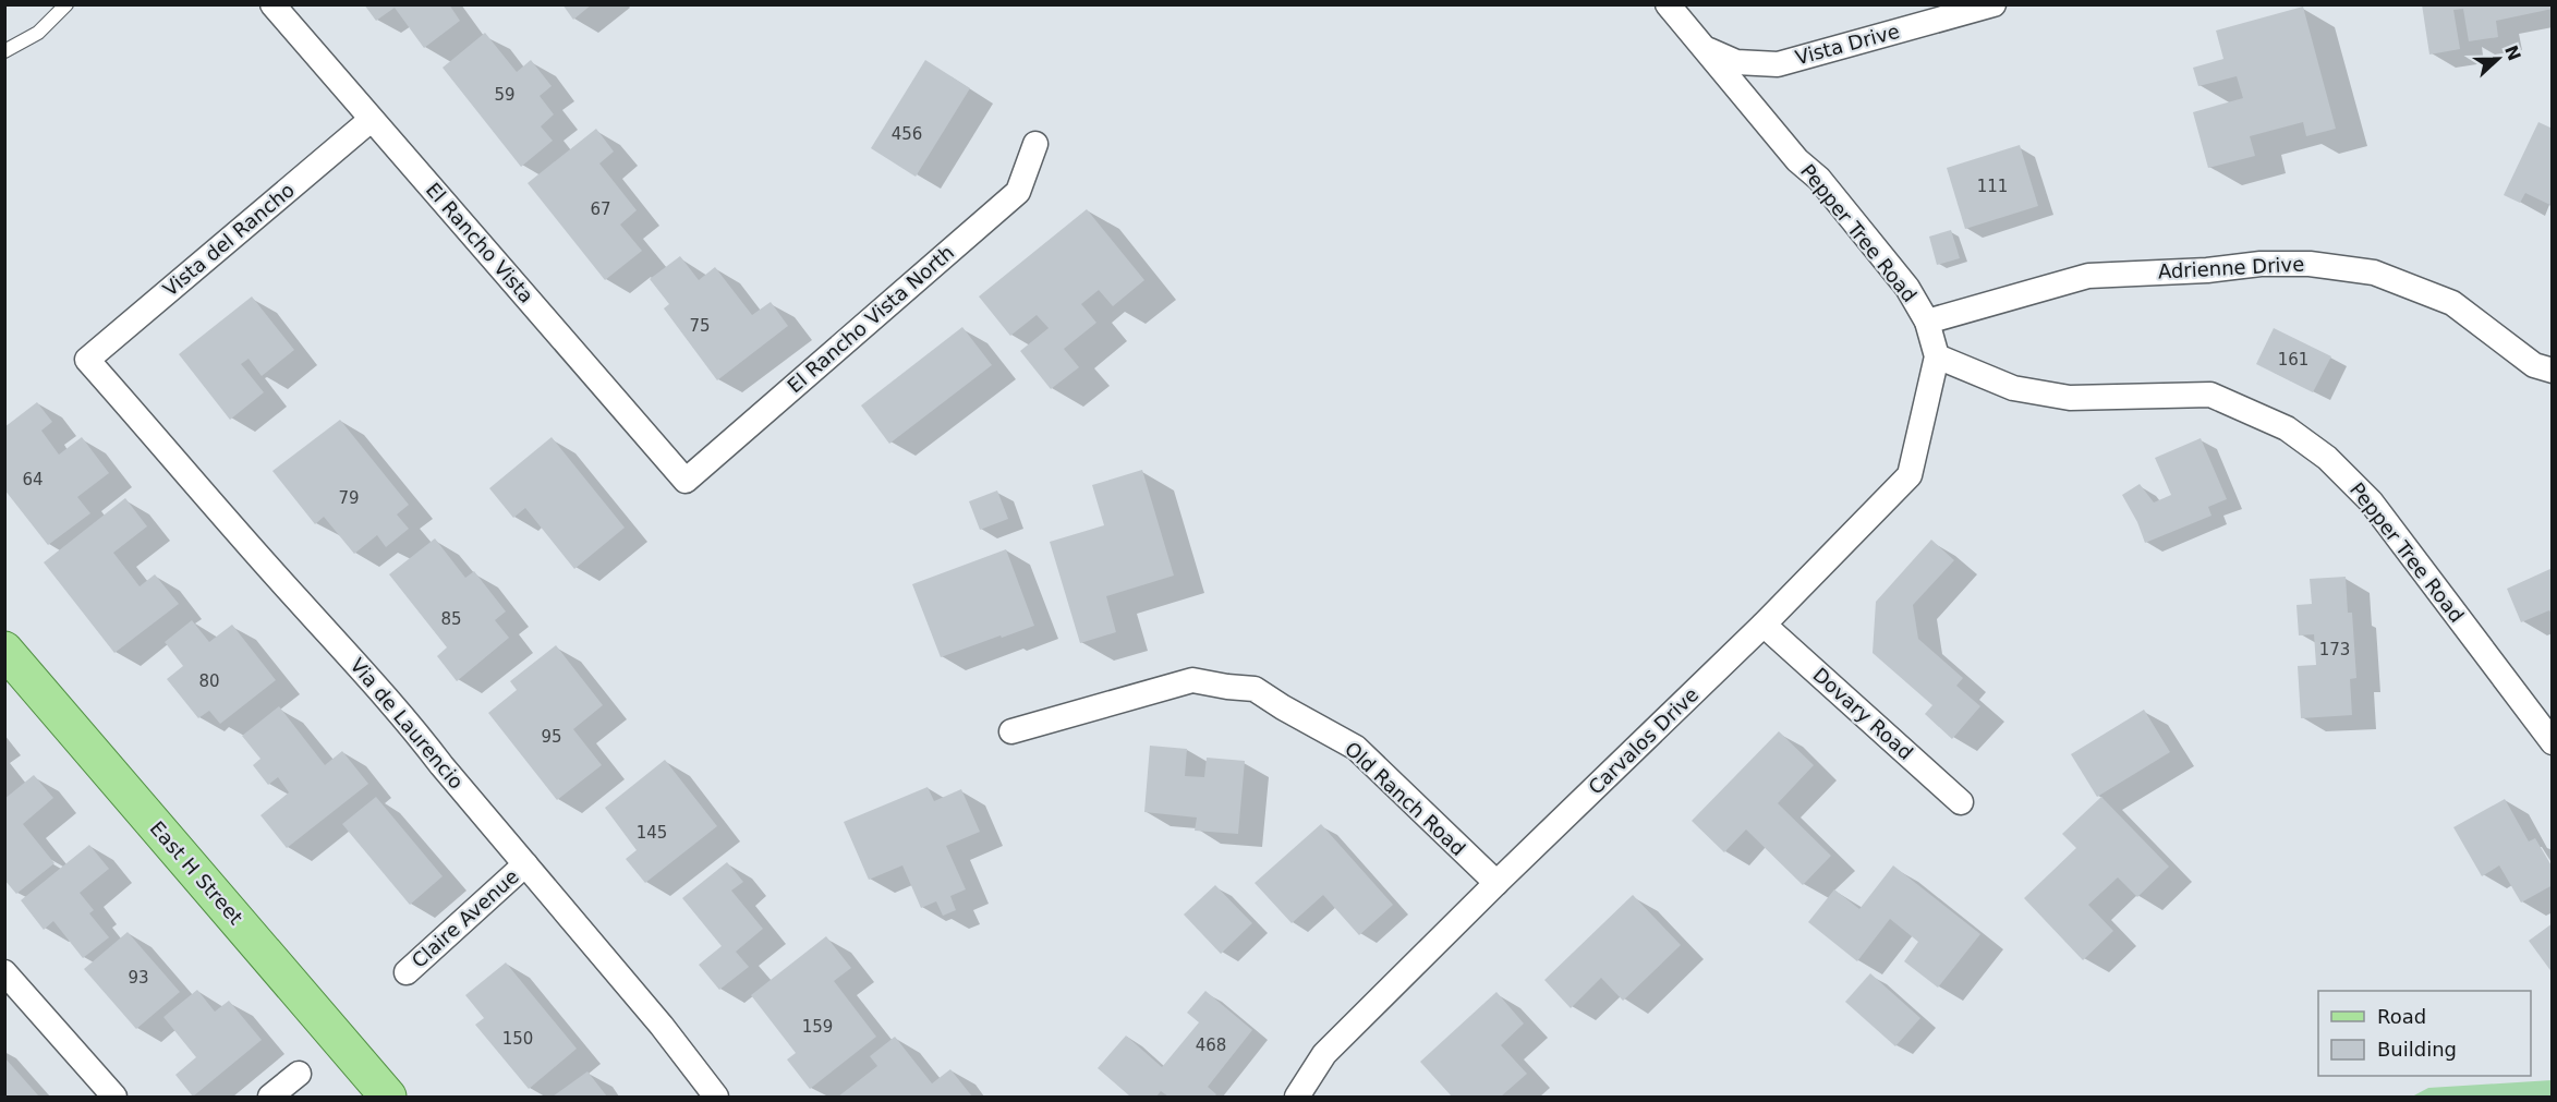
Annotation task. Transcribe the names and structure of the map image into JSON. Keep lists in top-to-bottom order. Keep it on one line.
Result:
{"streets":{"main road":["East H Street"],"street":["Vista Drive","Pepper Tree Road","Vista del Rancho","El Rancho Vista","Adrienne Drive","El Rancho Vista North","Dovary Road","Via de Laurencio","Carvalos Drive","Old Ranch Road","Claire Avenue"]},"crossings":[["Vista Drive","Pepper Tree Road"],["Pepper Tree Road","Adrienne Drive"],["Pepper Tree Road","Carvalos Drive"],["Vista del Rancho","El Rancho Vista"],["Vista del Rancho","Via de Laurencio"],["El Rancho Vista","El Rancho Vista North"],["Dovary Road","Carvalos Drive"],["Via de Laurencio","Claire Avenue"],["Carvalos Drive","Old Ranch Road"]],"house_numbers":["59","456","111","67","75","161","64","79","85","173","80","95","145","93","159","150","468"],"legend":["Road","Building"],"north":"right"}
